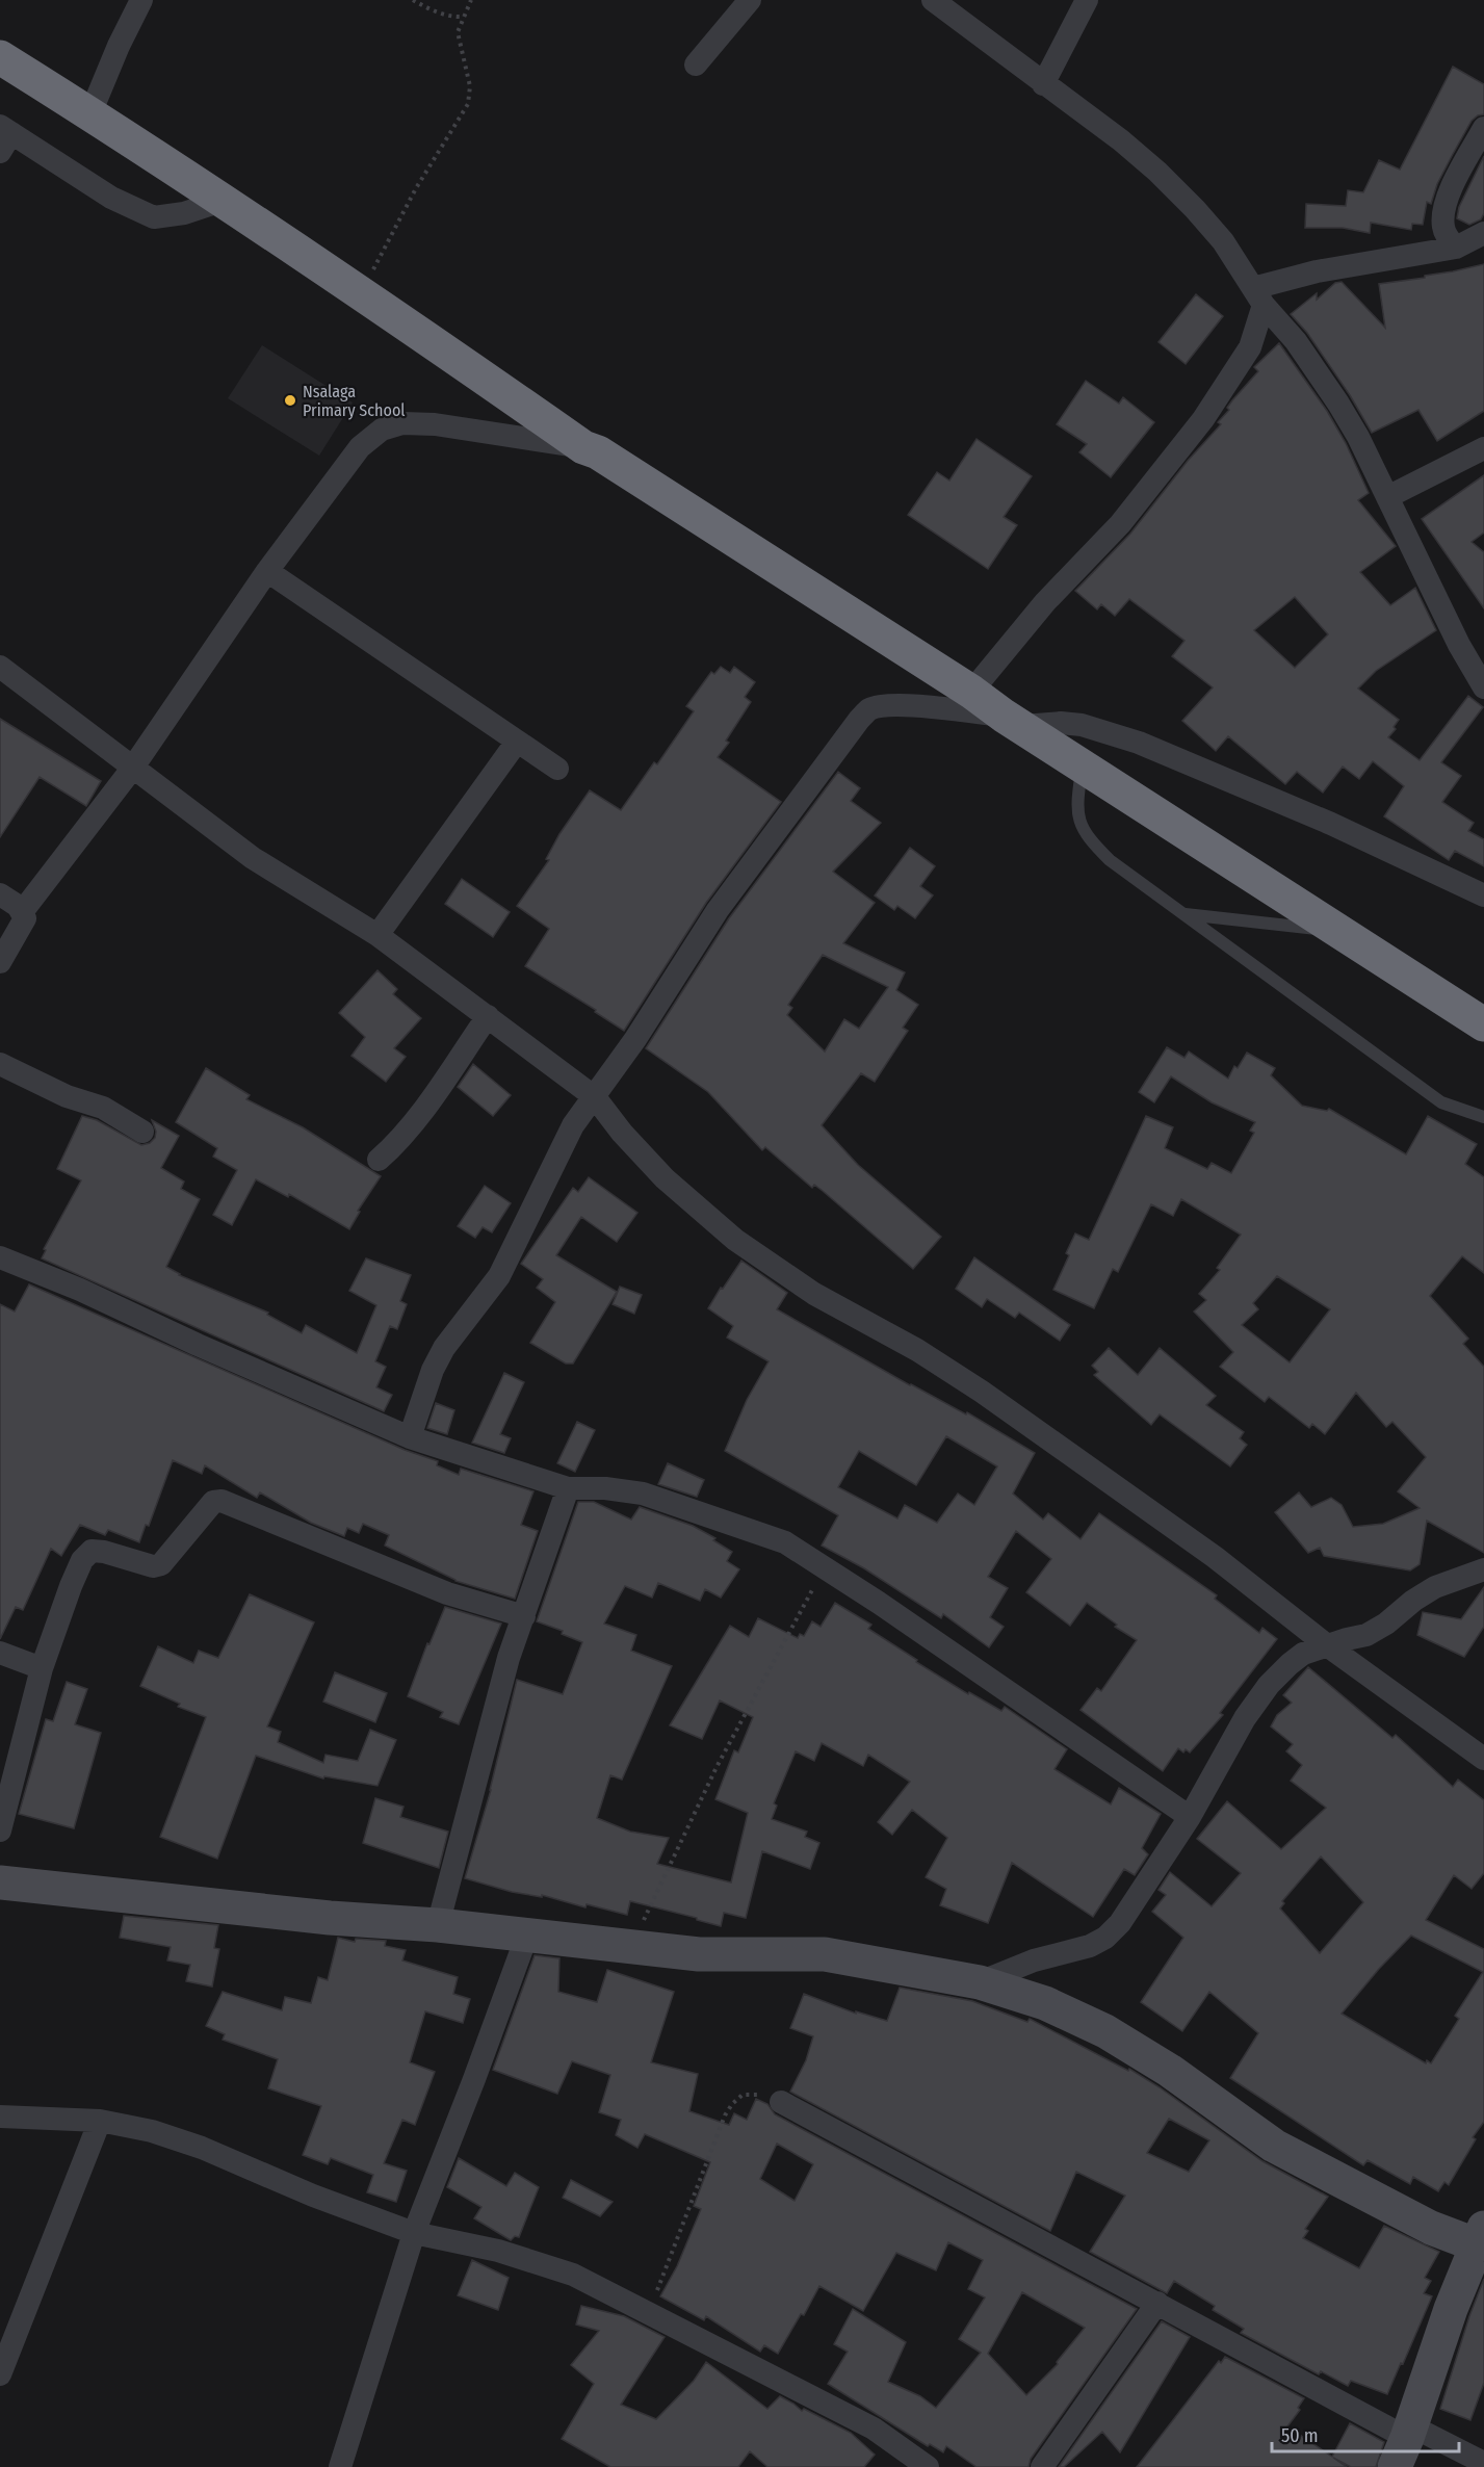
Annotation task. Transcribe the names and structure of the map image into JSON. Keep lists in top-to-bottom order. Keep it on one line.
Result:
{"places":["Nsalaga Primary School"],"scale_bar":"50 m"}
